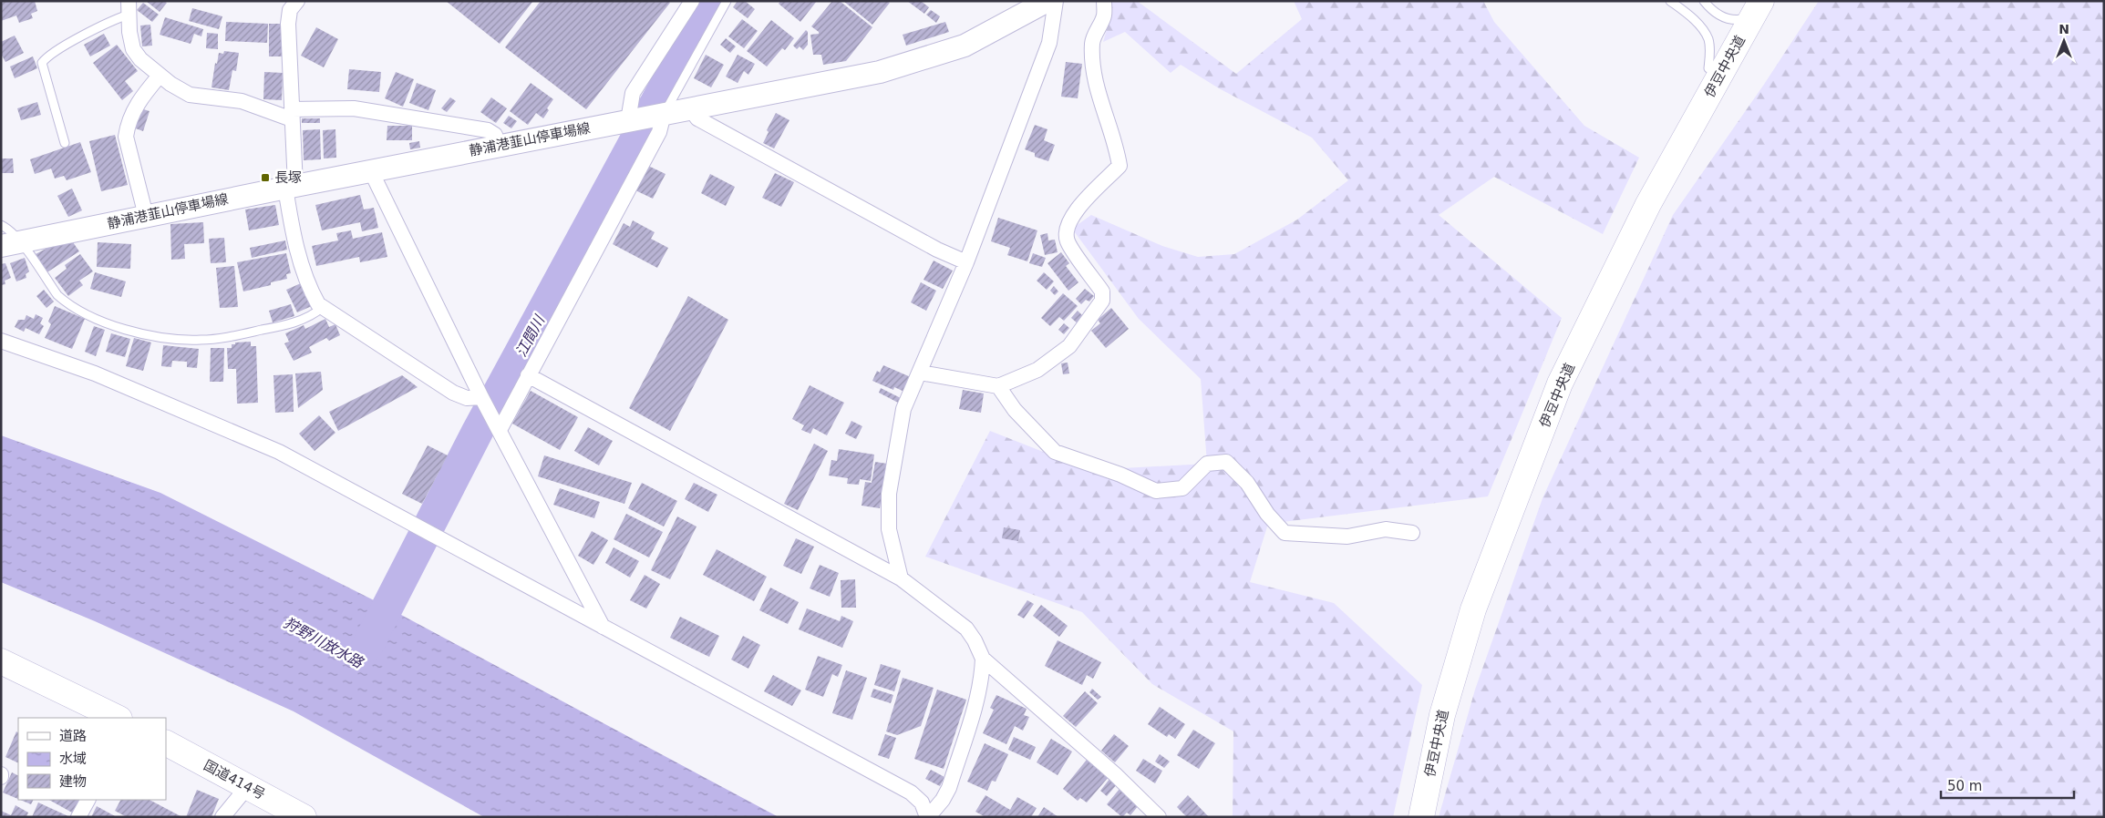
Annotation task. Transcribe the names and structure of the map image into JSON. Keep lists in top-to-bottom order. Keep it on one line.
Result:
{"streets":{"highway":["伊豆中央道","国道414号"],"main road":["静浦港韮山停車場線"]},"water":["江間川","狩野川放水路"],"places":{"transit":["長塚"]},"legend":["道路","水域","建物"],"scale_bar":"50 m","north":"top"}
